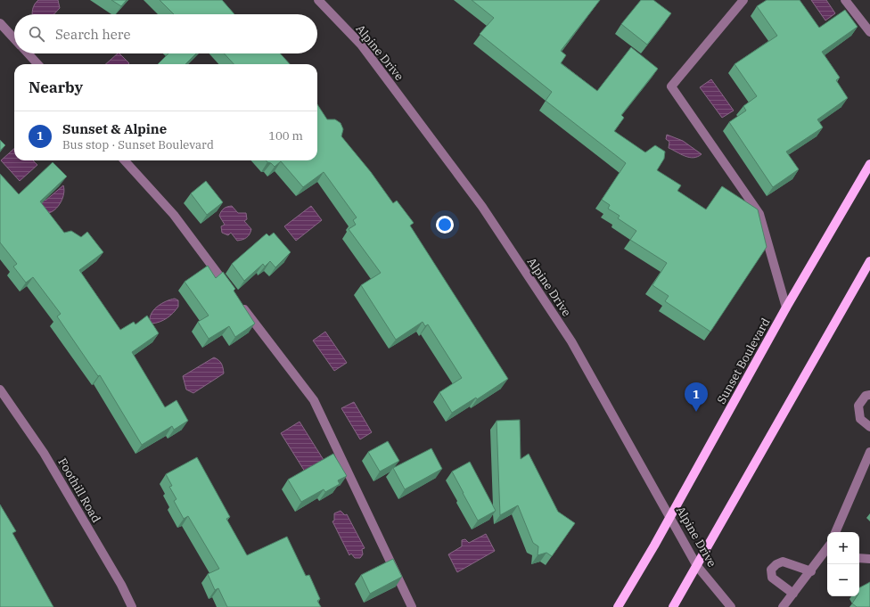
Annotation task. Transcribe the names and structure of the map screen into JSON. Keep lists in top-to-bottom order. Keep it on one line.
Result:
{"streets":{"main road":["Sunset Boulevard"],"street":["Alpine Drive","Foothill Road"]},"crossings":[["Alpine Drive","Sunset Boulevard"]],"page":{"search":"Search here","heading":"Nearby","list":[{"mark":"1","name":"Sunset & Alpine","note":"Bus stop · Sunset Boulevard","value":"100 m"}],"pins":"1","map_buttons":["+","−"]}}
